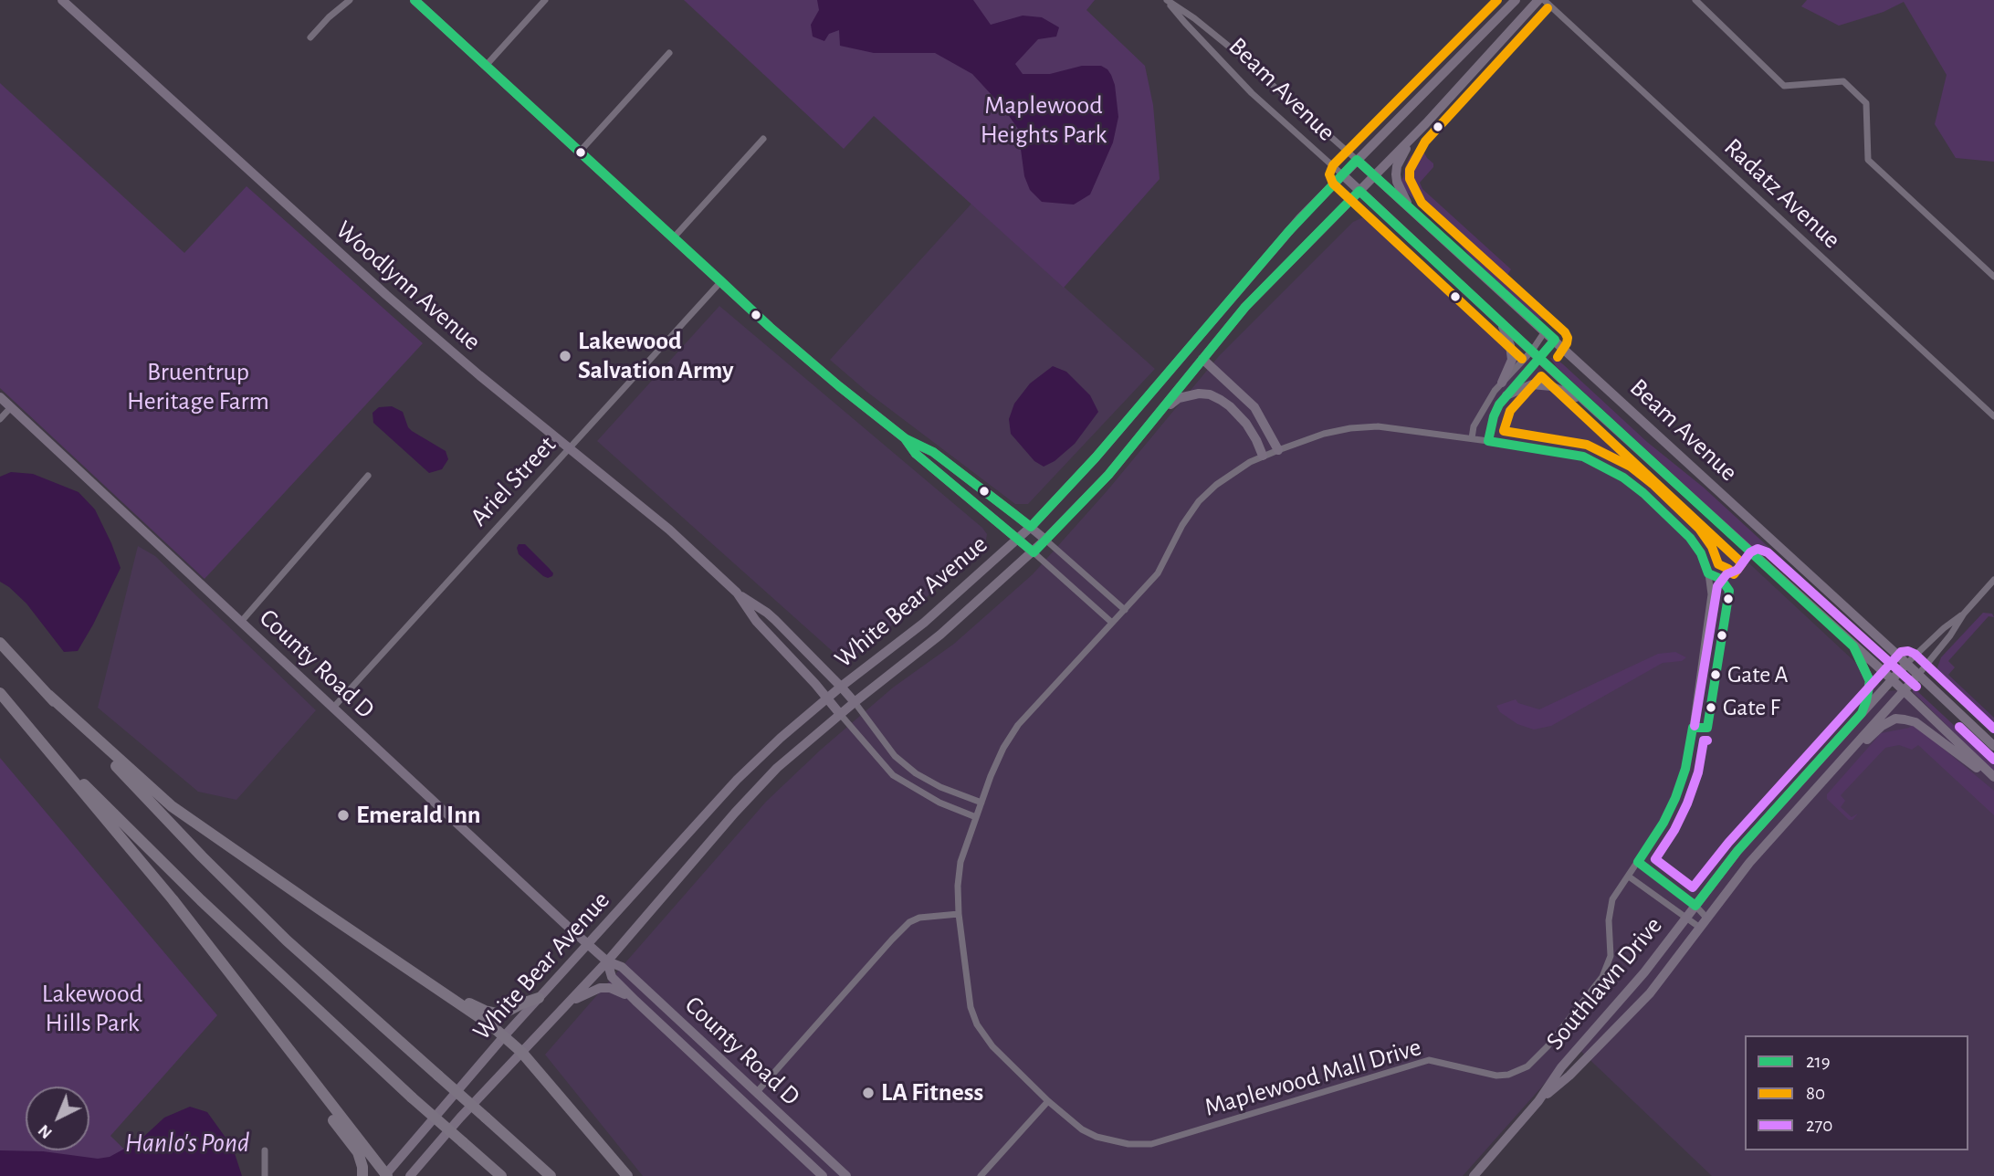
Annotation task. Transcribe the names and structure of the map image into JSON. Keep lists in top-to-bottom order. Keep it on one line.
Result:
{"streets":{"street":["Beam Avenue","Radatz Avenue","Woodlynn Avenue","Ariel Street","White Bear Avenue","County Road D","Southlawn Drive","Maplewood Mall Drive"]},"crossings":[["Beam Avenue","White Bear Avenue"],["Beam Avenue","Southlawn Drive"],["Woodlynn Avenue","Ariel Street"],["Woodlynn Avenue","White Bear Avenue"],["Ariel Street","County Road D"],["White Bear Avenue","County Road D"]],"water":["Hanlo's Pond"],"parks":["Maplewood Heights Park","Bruentrup Heritage Farm","Lakewood Hills Park"],"places":["Lakewood Salvation Army","Gate A","Gate F","Emerald Inn","LA Fitness"],"lines":["transit line 219","transit line 80","transit line 270"],"legend":["219","80","270"],"north":"bottom left"}
